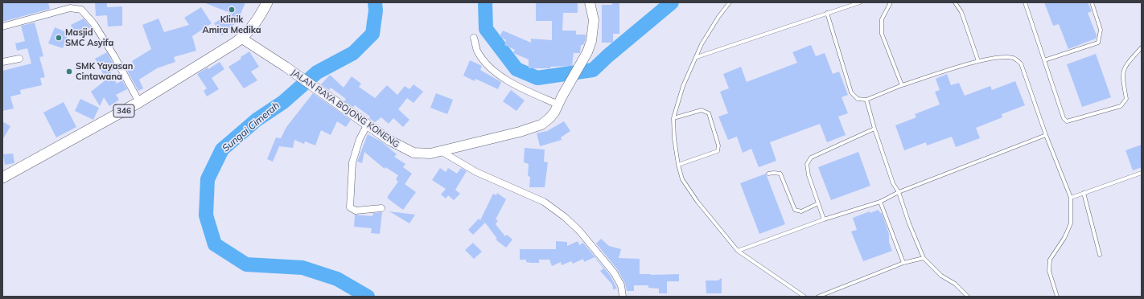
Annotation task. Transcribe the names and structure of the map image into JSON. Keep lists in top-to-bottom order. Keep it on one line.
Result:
{"streets":{"main road":["JALAN RAYA BOJONG KONENG","346"]},"crossings":[["JALAN RAYA BOJONG KONENG","346"]],"water":["Sungai Cimerah"],"places":["Klinik Amira Medika","Masjid SMC Asyifa","SMK Yayasan Cintawana"]}
